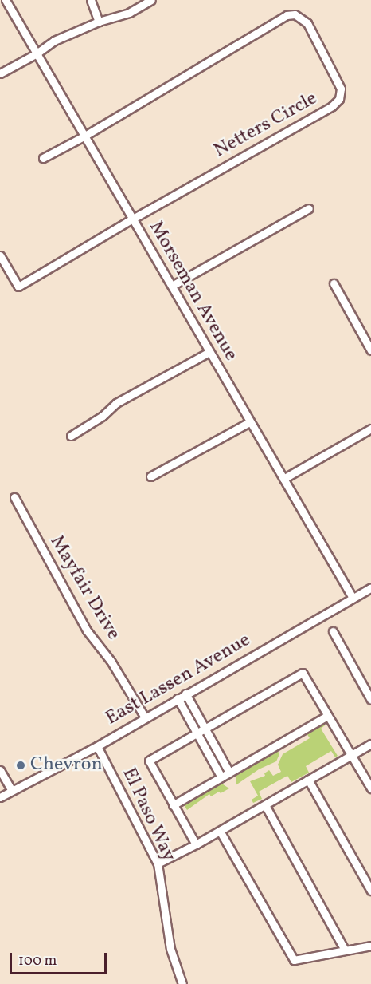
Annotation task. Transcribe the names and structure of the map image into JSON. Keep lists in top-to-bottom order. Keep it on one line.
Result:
{"streets":{"street":["Netters Circle","Morseman Avenue","Mayfair Drive","East Lassen Avenue","El Paso Way"]},"crossings":[["Netters Circle","Morseman Avenue"],["Morseman Avenue","East Lassen Avenue"],["Mayfair Drive","East Lassen Avenue"],["East Lassen Avenue","El Paso Way"]],"places":["Chevron"],"scale_bar":"100 m"}
